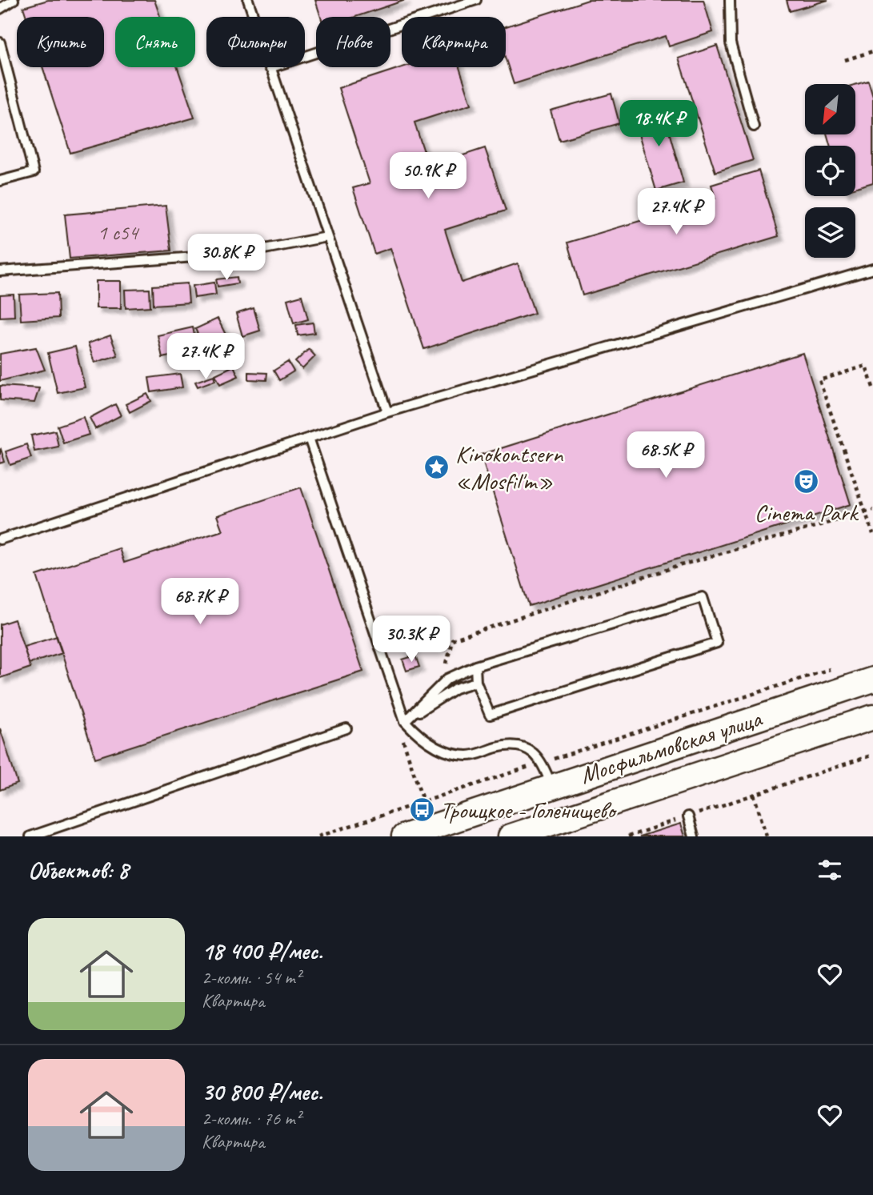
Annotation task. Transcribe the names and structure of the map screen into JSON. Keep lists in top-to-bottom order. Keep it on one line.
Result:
{"streets":{"main road":["Мосфильмовская улица"]},"places":{"place":["Kinokontsern «Mosfil'm»"],"theatre":["Cinema Park"],"bus stop":["Троицкое - Голенищево"]},"house_numbers":["1 с54"],"north":"bottom left","page":{"chip":["Купить","Снять","Фильтры","Новое","Квартира"],"price":["18.4K ₽","50.9K ₽","27.4K ₽","30.8K ₽","27.4K ₽","68.5K ₽","68.7K ₽","30.3K ₽"],"heading":"Объектов: 8","list":[{"name":"18 400 ₽/мес.","note":"2-комн. · 54 m² · Квартира"},{"name":"30 800 ₽/мес.","note":"2-комн. · 76 m² · Квартира"}]}}
